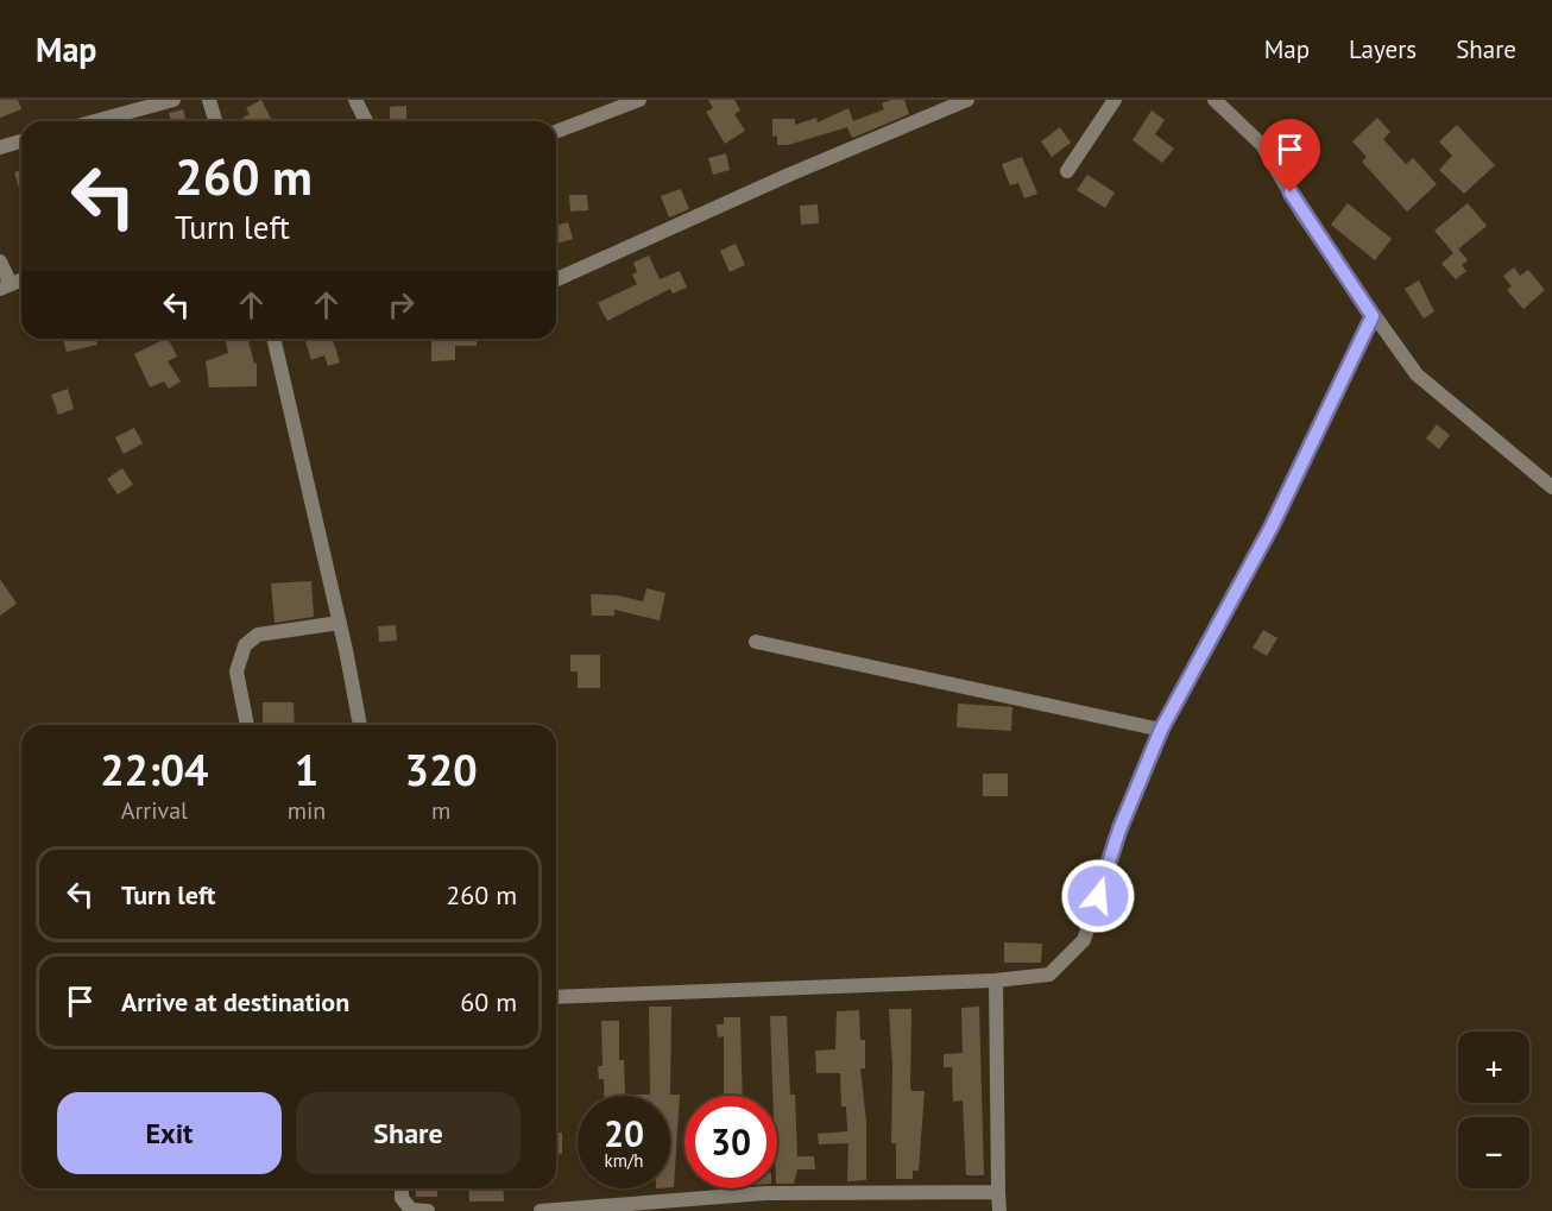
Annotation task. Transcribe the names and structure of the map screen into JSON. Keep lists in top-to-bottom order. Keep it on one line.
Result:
{"page":{"header":"Map","nav":["Map","Layers","Share"],"turn":["260 m","Turn left"],"eta":["22:04","Arrival","1","min","320","m"],"list":[{"name":"Turn left","value":"260 m"},{"name":"Arrive at destination","value":"60 m"}],"map_buttons":["+","−"],"buttons":["Exit","Share"],"speed":"20 km/h","limit":"30"}}
